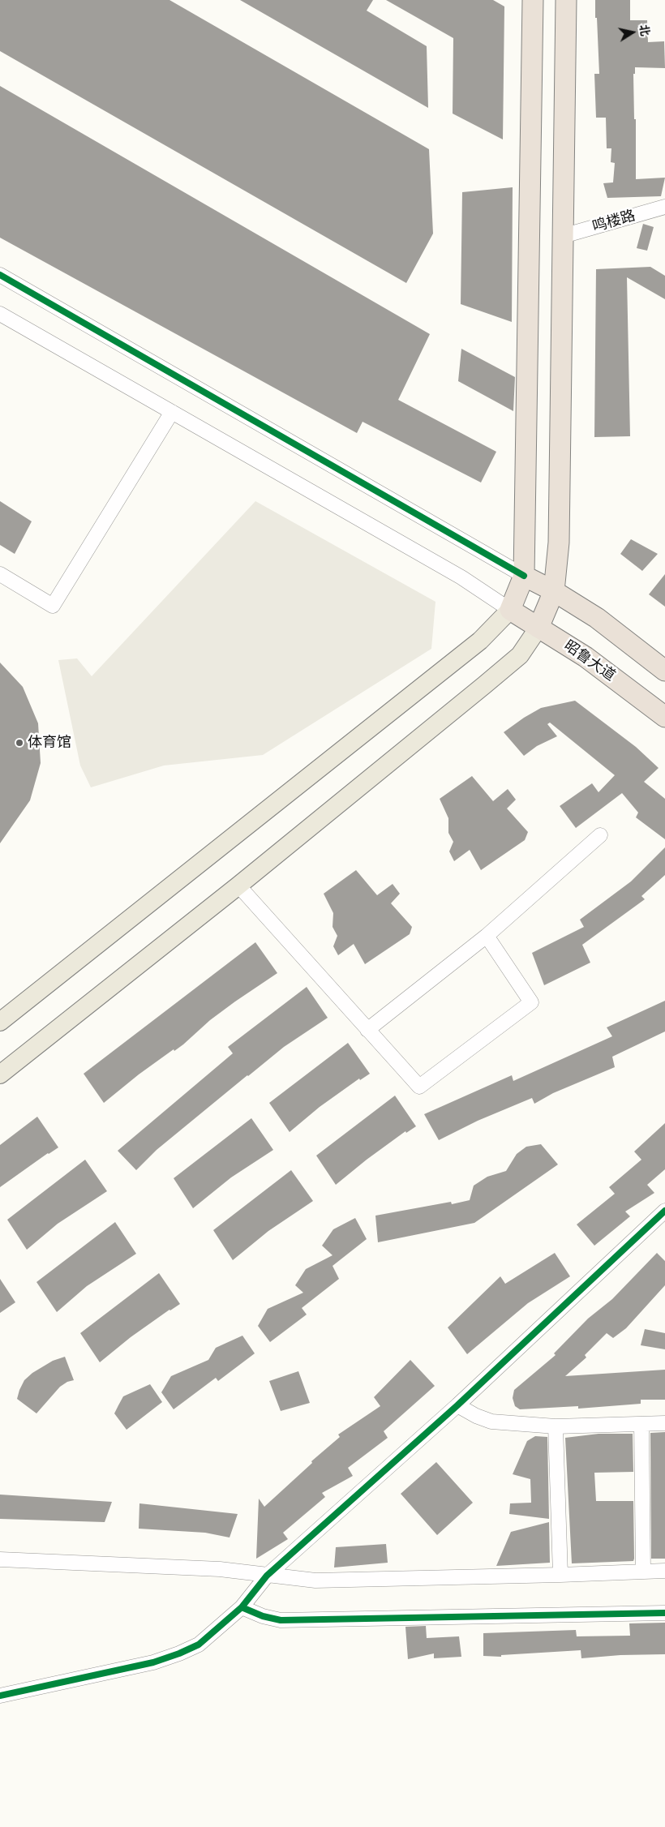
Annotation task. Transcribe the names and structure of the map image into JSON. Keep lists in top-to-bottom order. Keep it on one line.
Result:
{"streets":{"highway":["昭鲁大道"],"street":["鸣楼路"]},"places":["体育馆"],"north":"right"}
